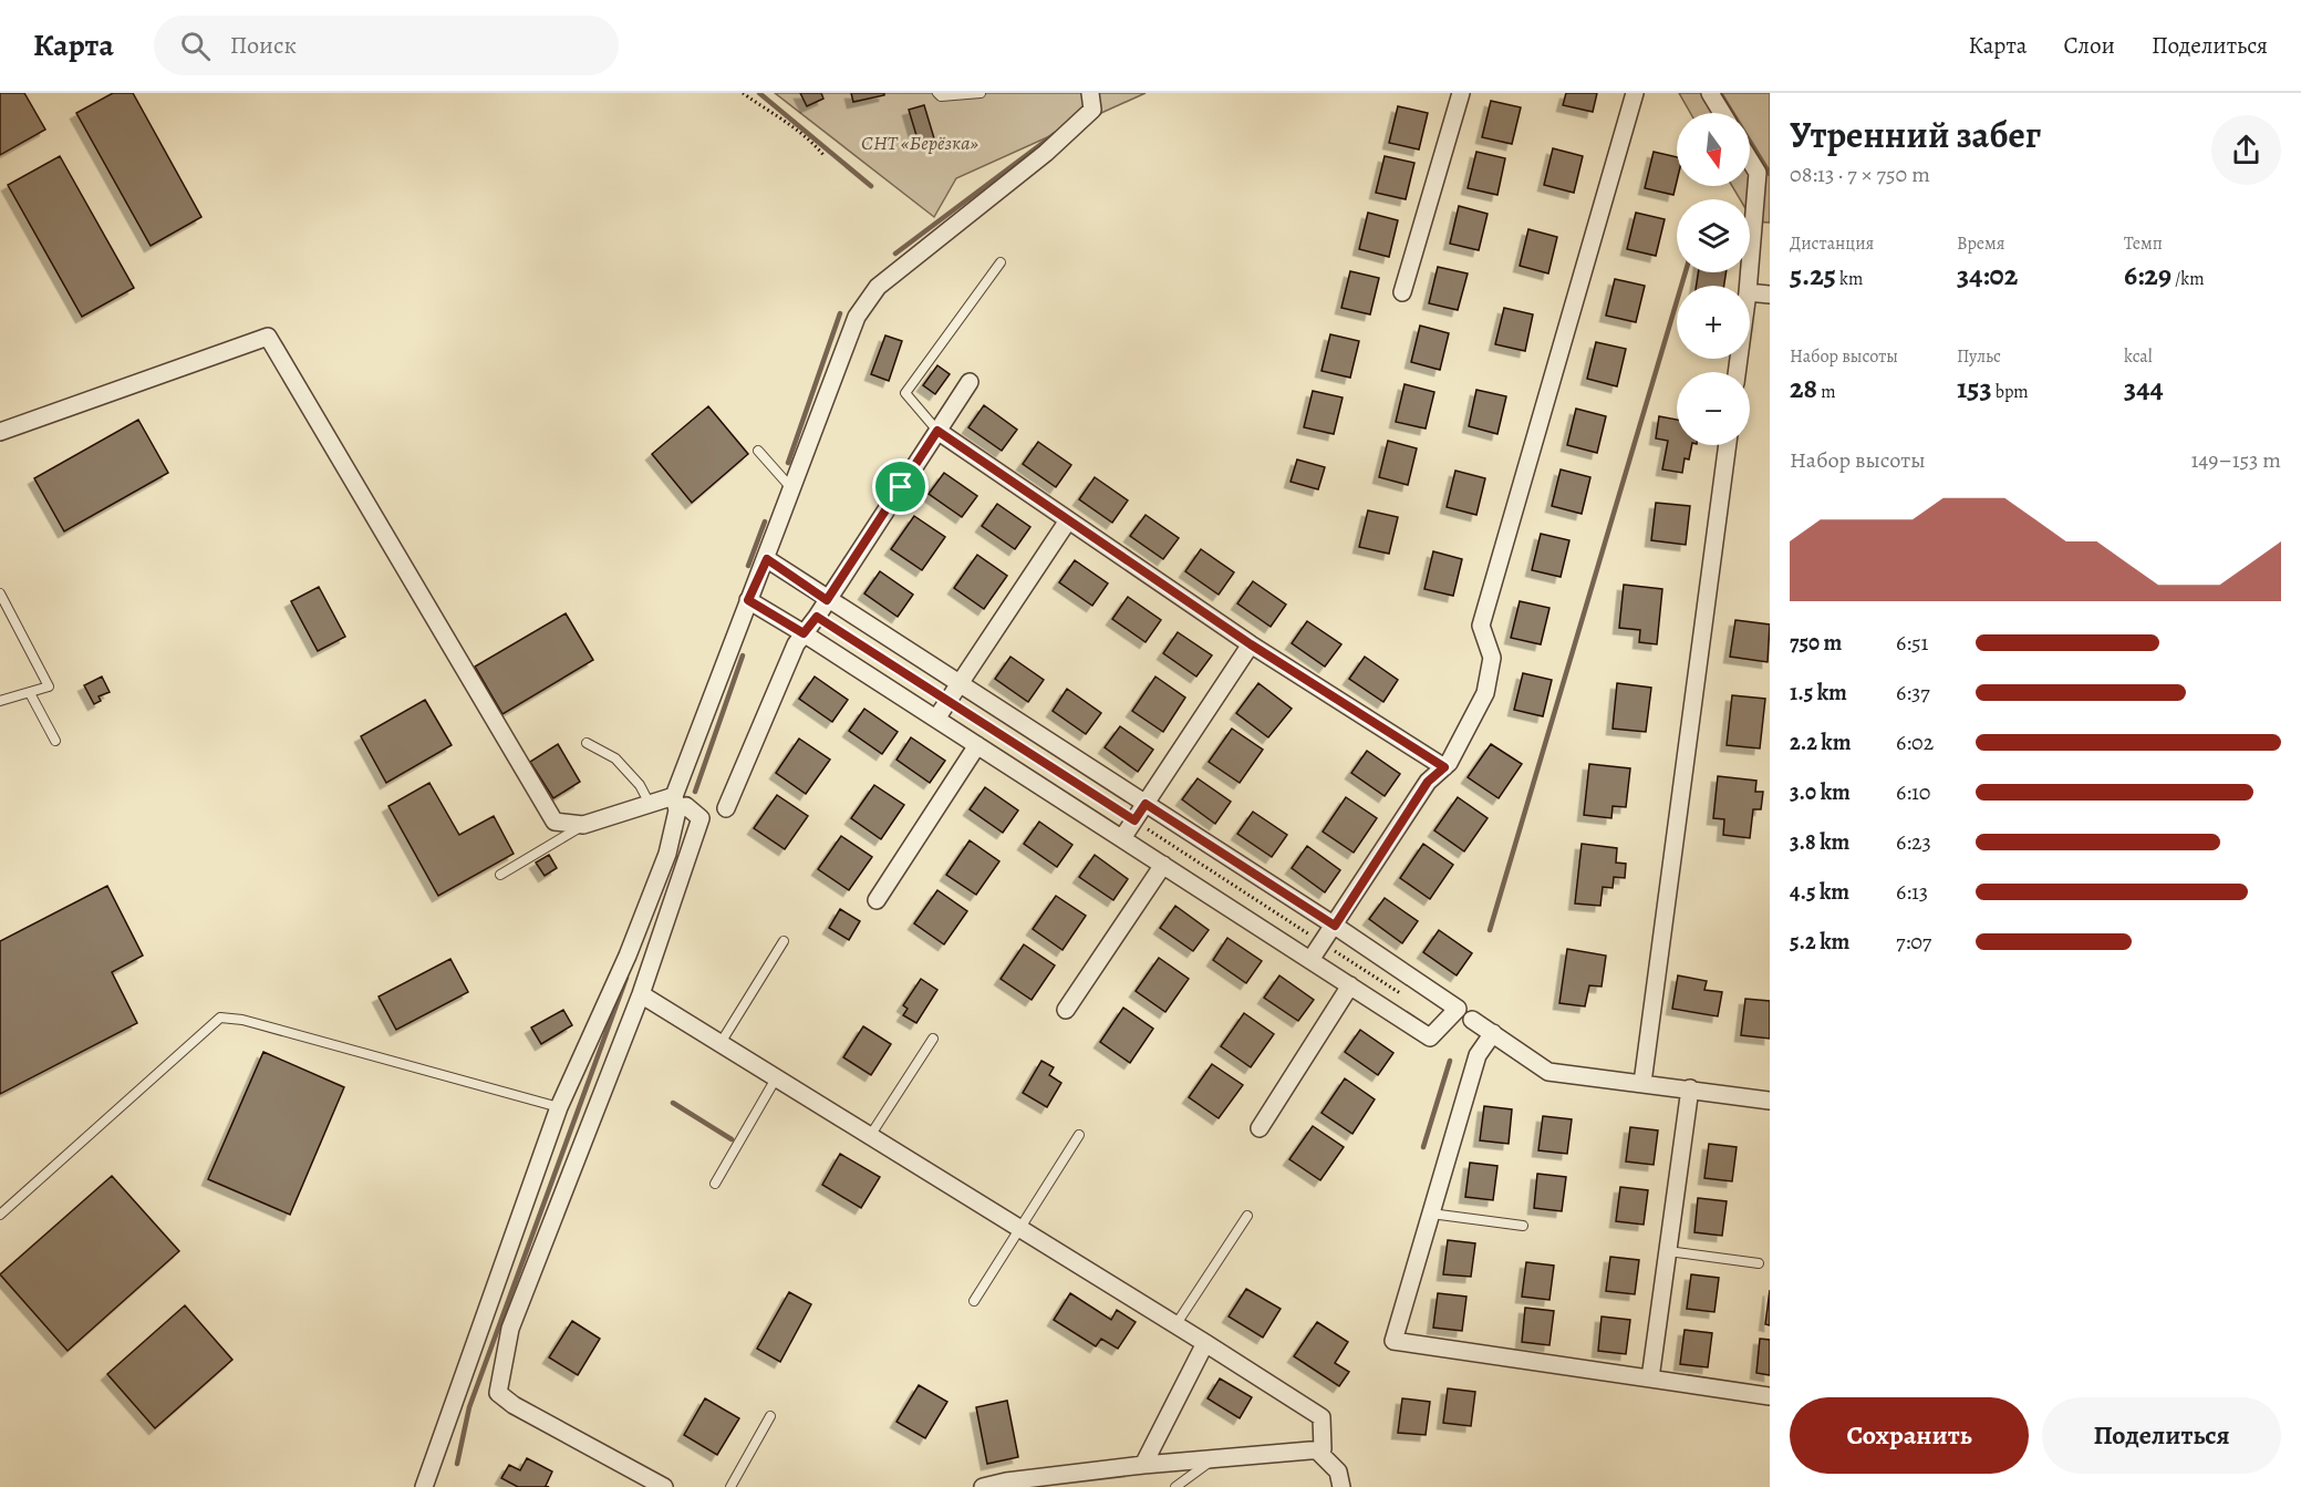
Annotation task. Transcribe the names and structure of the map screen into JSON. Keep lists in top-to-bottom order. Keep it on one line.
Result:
{"parks":["СНТ «Берёзка»"],"north":"bottom","page":{"header":"Карта","search":"Поиск","nav":["Карта","Слои","Поделиться"],"heading":["Утренний забег","08:13 · 7 × 750 m"],"map_buttons":["+","−"],"stats":[["Дистанция","5.25 km"],["Время","34:02"],["Темп","6:29 /km"],["Набор высоты","28 m"],["Пульс","153 bpm"],["kcal","344"]],"chart":["Набор высоты","149–153 m"],"list":[{"name":"750 m","note":"6:51"},{"name":"1.5 km","note":"6:37"},{"name":"2.2 km","note":"6:02"},{"name":"3.0 km","note":"6:10"},{"name":"3.8 km","note":"6:23"},{"name":"4.5 km","note":"6:13"},{"name":"5.2 km","note":"7:07"}],"buttons":["Сохранить","Поделиться"]}}
